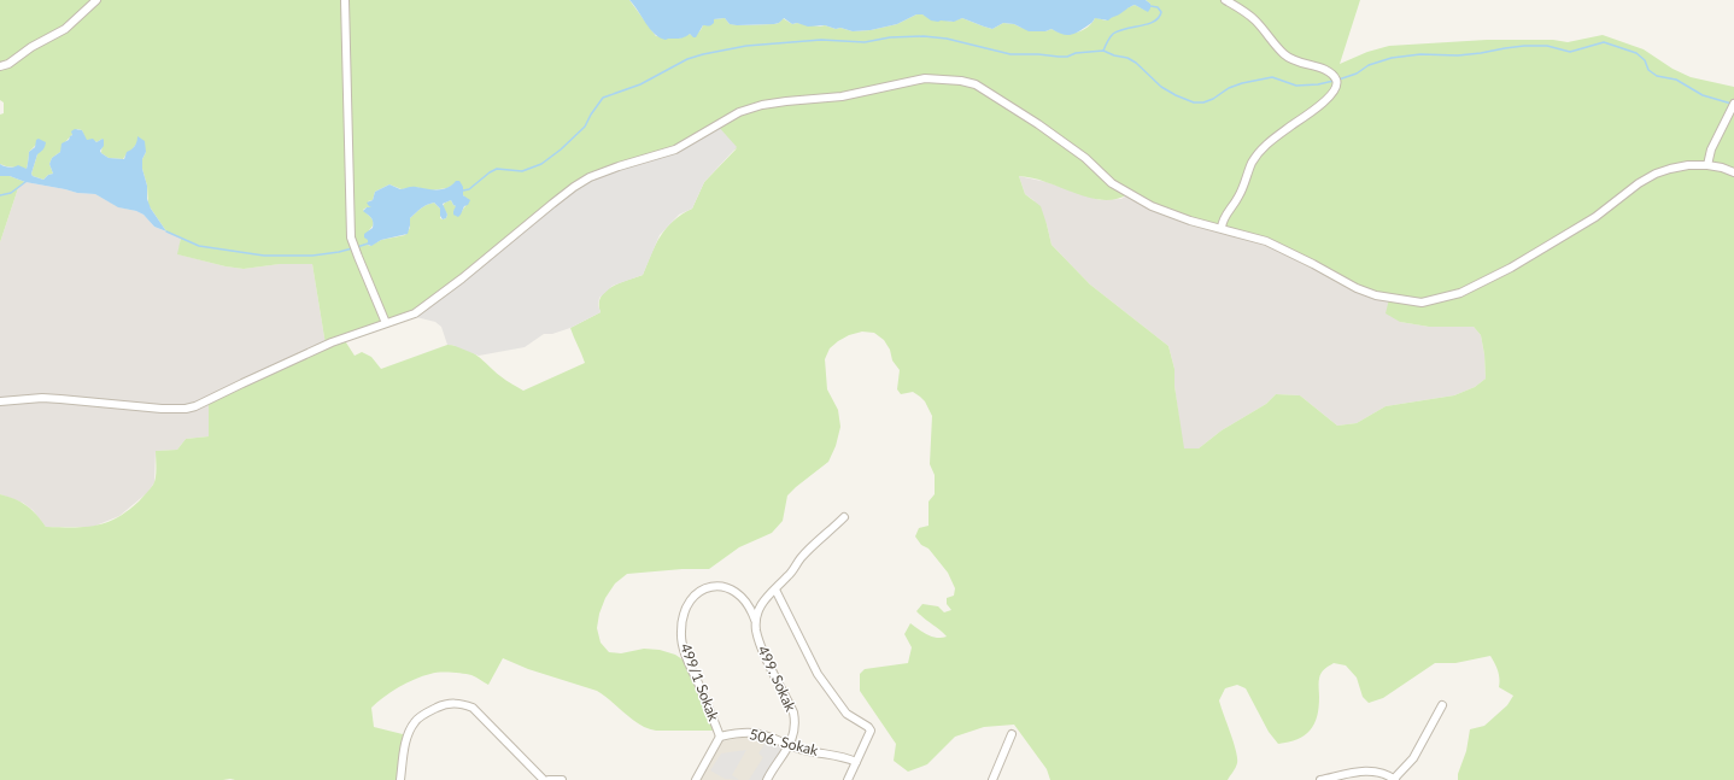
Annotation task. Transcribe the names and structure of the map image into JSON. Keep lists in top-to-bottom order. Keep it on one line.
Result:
{"streets":{"street":["499. Sokak","499/1 Sokak","506. Sokak"]},"crossings":[["499. Sokak","499/1 Sokak"],["499. Sokak","506. Sokak"],["499/1 Sokak","506. Sokak"]]}
